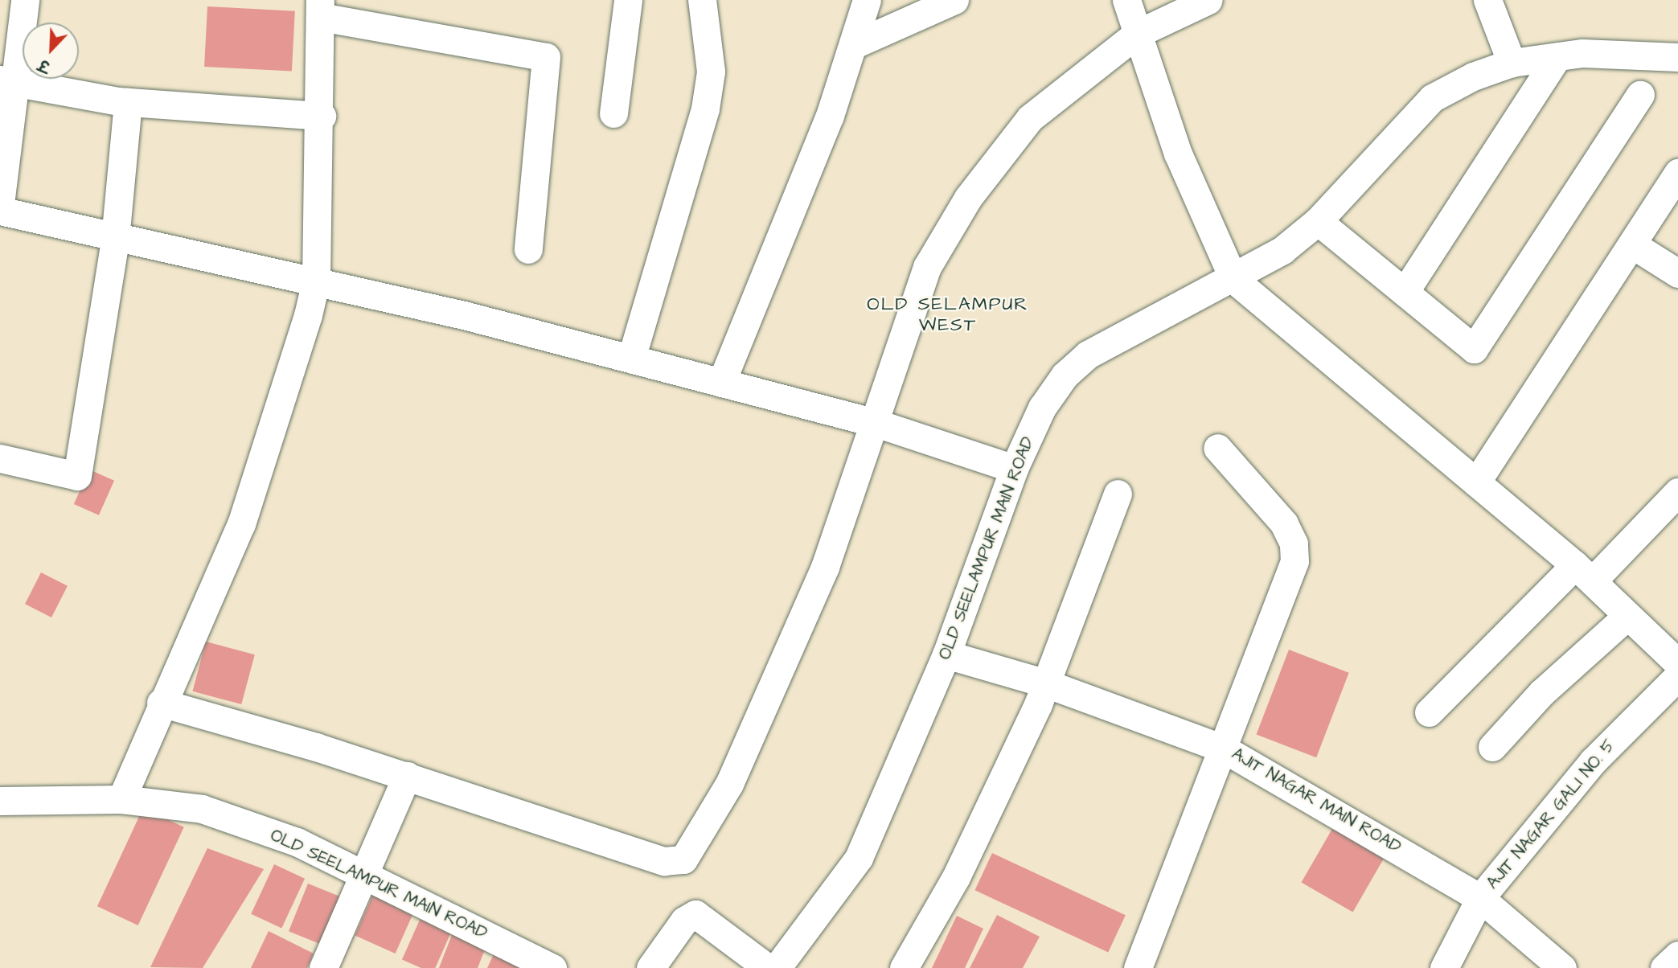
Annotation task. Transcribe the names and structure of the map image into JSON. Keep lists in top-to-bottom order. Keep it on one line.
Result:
{"streets":{"street":["OLD SEELAMPUR MAIN ROAD","AJIT NAGAR MAIN ROAD","AJIT NAGAR GALI NO. 5"]},"crossings":[["OLD SEELAMPUR MAIN ROAD","AJIT NAGAR MAIN ROAD"],["AJIT NAGAR MAIN ROAD","AJIT NAGAR GALI NO. 5"]],"districts":["OLD SELAMPUR WEST"],"north":"bottom left"}
